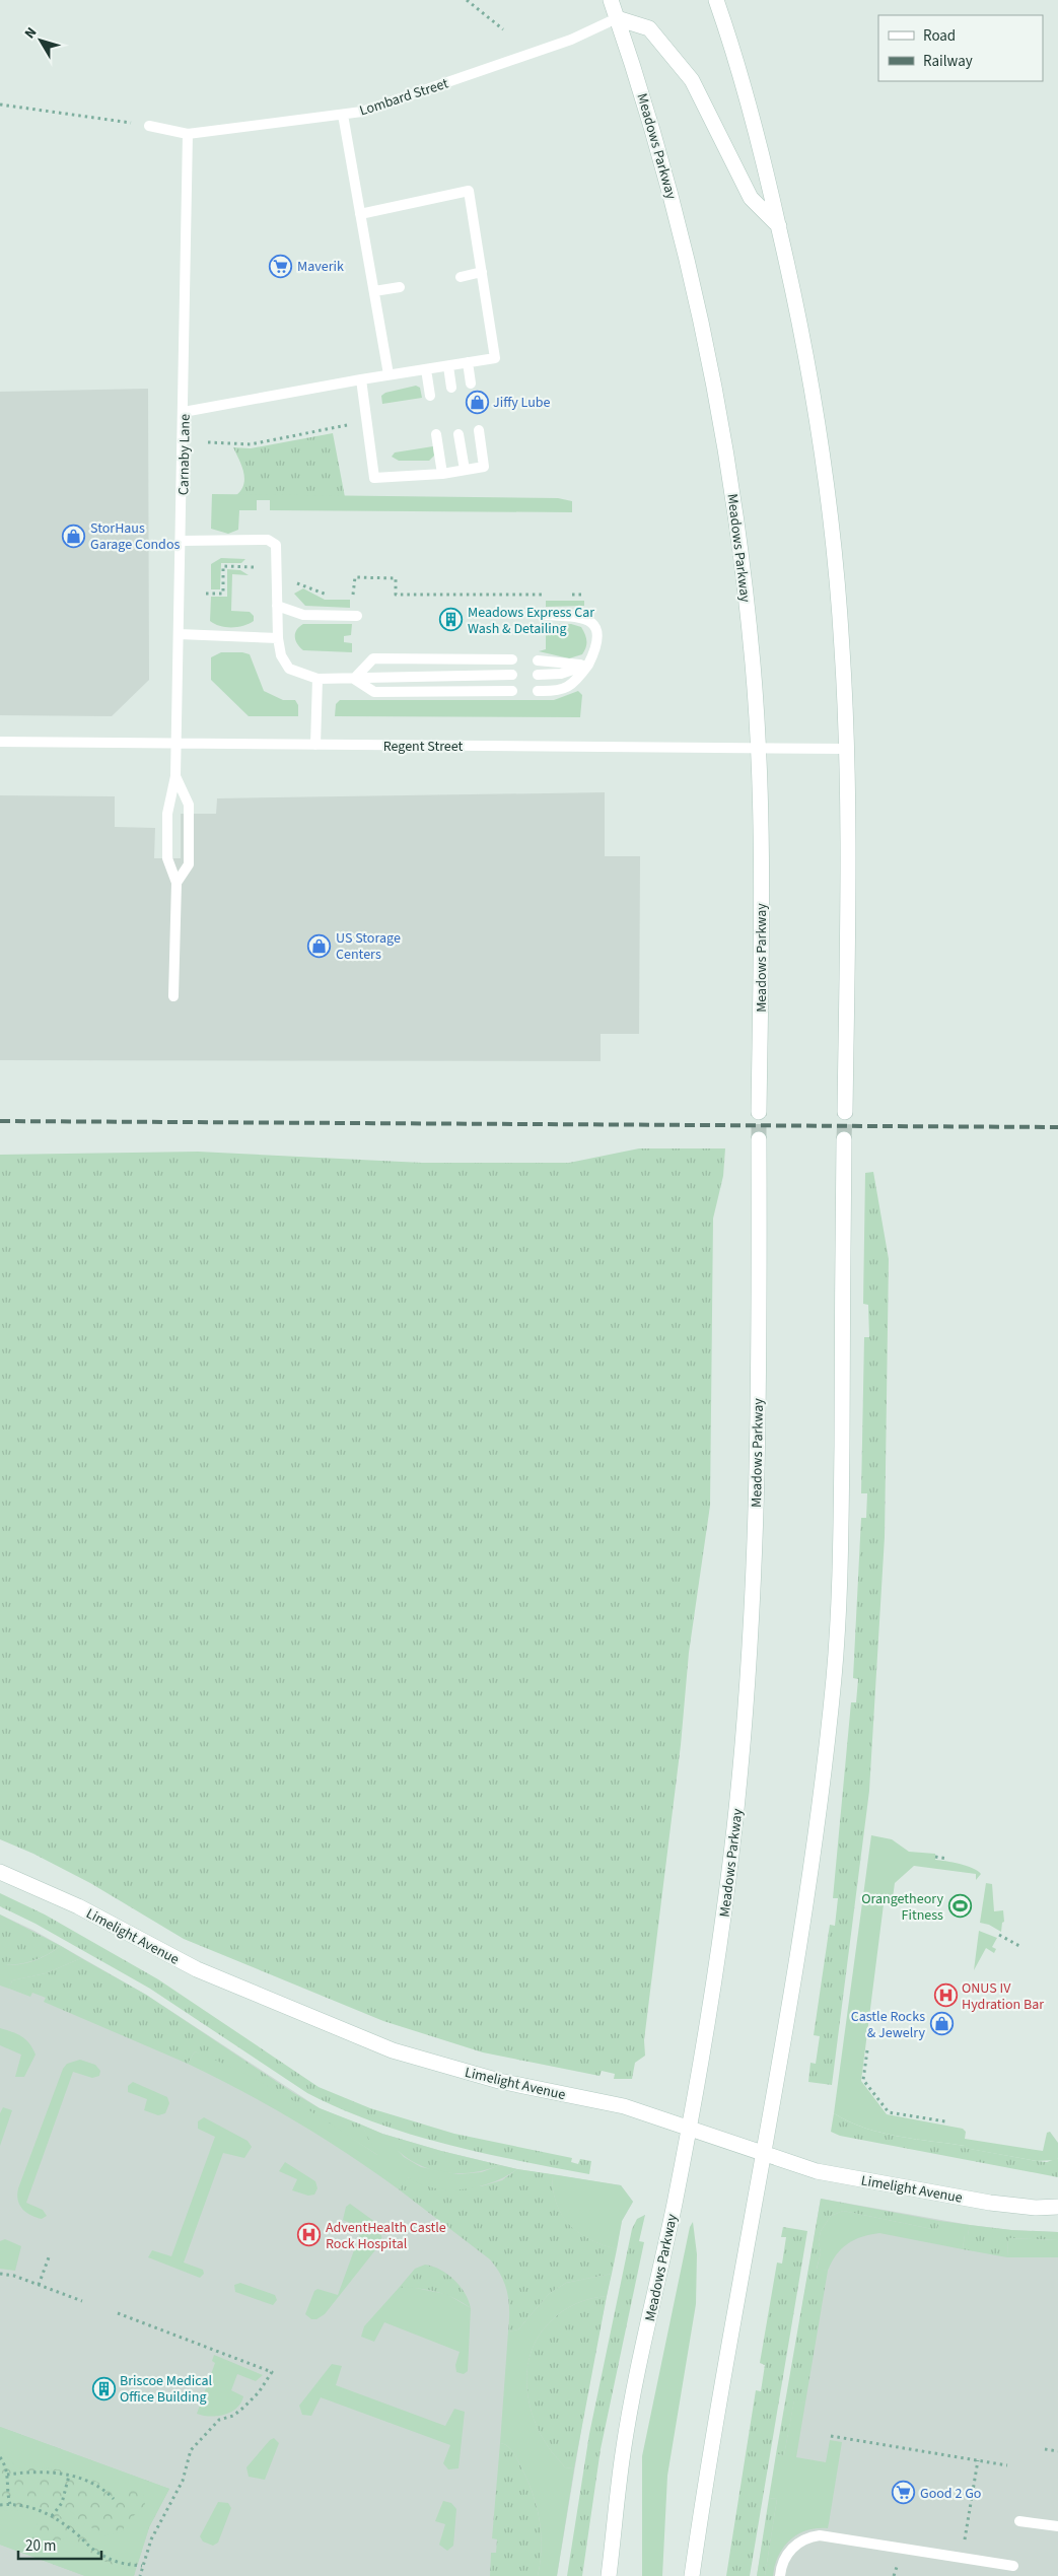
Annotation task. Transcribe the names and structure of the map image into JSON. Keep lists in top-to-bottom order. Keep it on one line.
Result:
{"streets":{"main road":["Meadows Parkway","Limelight Avenue"],"lane":["Lombard Street","Carnaby Lane","Regent Street"]},"crossings":[["Lombard Street","Meadows Parkway"],["Lombard Street","Carnaby Lane"],["Meadows Parkway","Regent Street"],["Meadows Parkway","Limelight Avenue"],["Carnaby Lane","Regent Street"]],"places":{"supermarket":["Maverik","Good 2 Go"],"shop":["Jiffy Lube","StorHaus Garage Condos","US Storage Centers","Castle Rocks & Jewelry"],"building":["Meadows Express Car Wash & Detailing","Briscoe Medical Office Building"],"sports":["Orangetheory Fitness"],"hospital":["ONUS IV Hydration Bar","AdventHealth Castle Rock Hospital"]},"legend":["Road","Railway"],"scale_bar":"20 m","north":"top left"}
